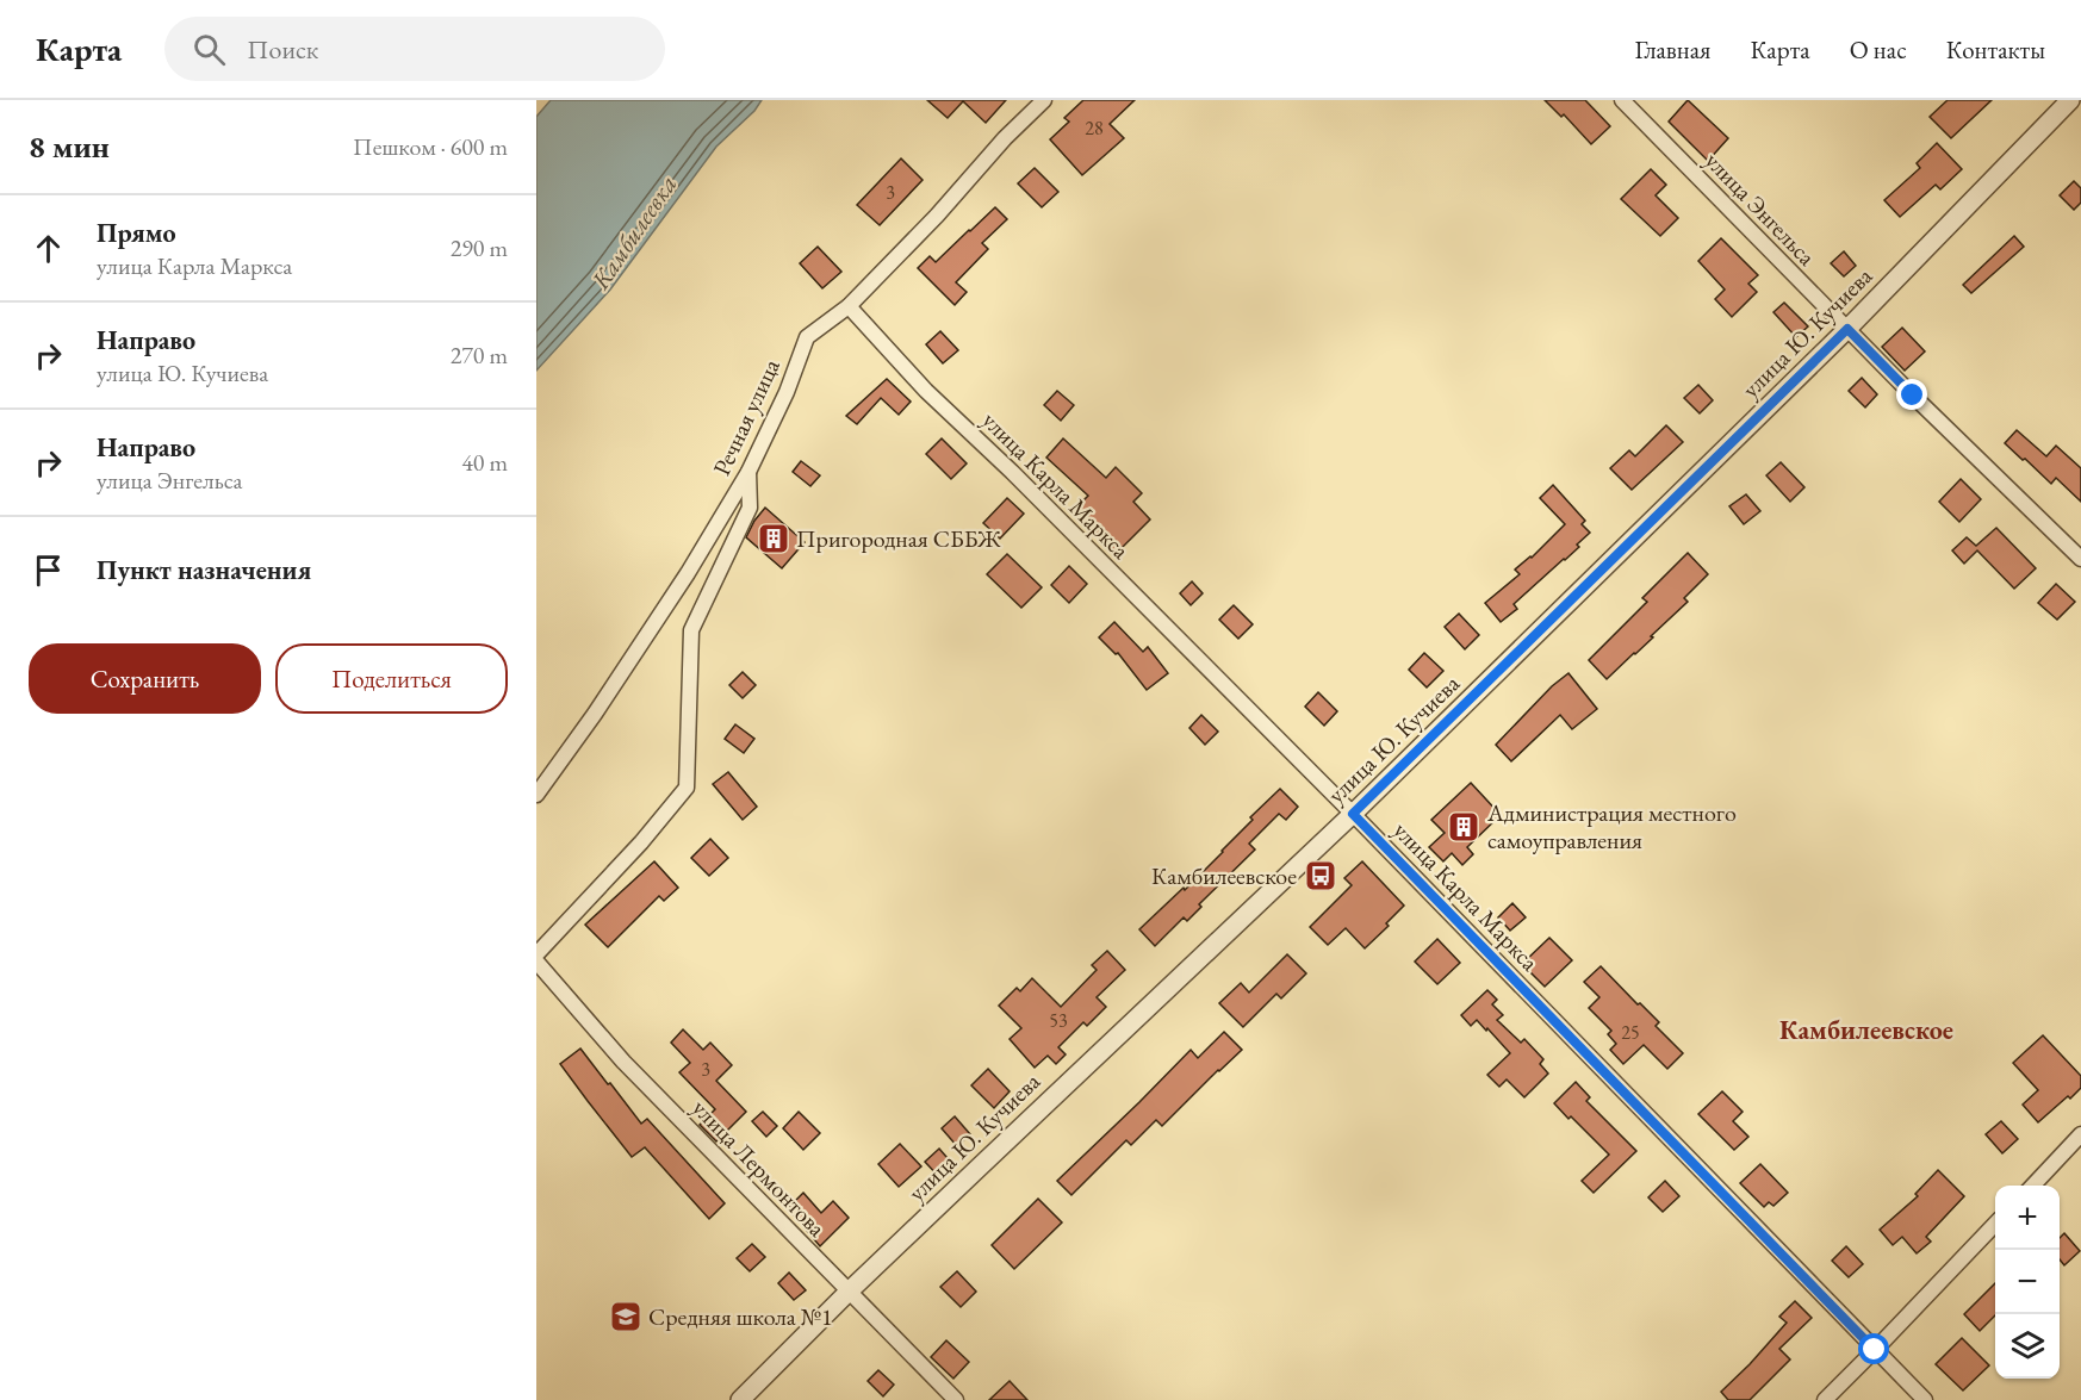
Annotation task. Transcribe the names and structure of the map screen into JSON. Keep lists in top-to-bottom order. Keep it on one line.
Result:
{"streets":{"street":["улица Энгельса","улица Ю. Кучиева","Речная улица","улица Карла Маркса","улица Лермонтова"]},"crossings":[["улица Энгельса","улица Ю. Кучиева"],["улица Ю. Кучиева","улица Карла Маркса"],["улица Ю. Кучиева","улица Лермонтова"],["Речная улица","улица Карла Маркса"]],"districts":["Камбилеевское"],"water":["Камбилеевка"],"places":{"building":["Пригородная СББЖ","Администрация местного самоуправления"],"bus stop":["Камбилеевское"],"school or university":["Средняя школа №1"]},"house_numbers":["28","3","53","25","3"],"page":{"header":"Карта","search":"Поиск","nav":["Главная","Карта","О нас","Контакты"],"heading":["8 мин","Пешком · 600 m"],"list":[["Прямо","улица Карла Маркса","290 m"],["Направо","улица Ю. Кучиева","270 m"],["Направо","улица Энгельса","40 m"],"Пункт назначения"],"buttons":["Сохранить","Поделиться"],"map_buttons":["+","−"]}}
